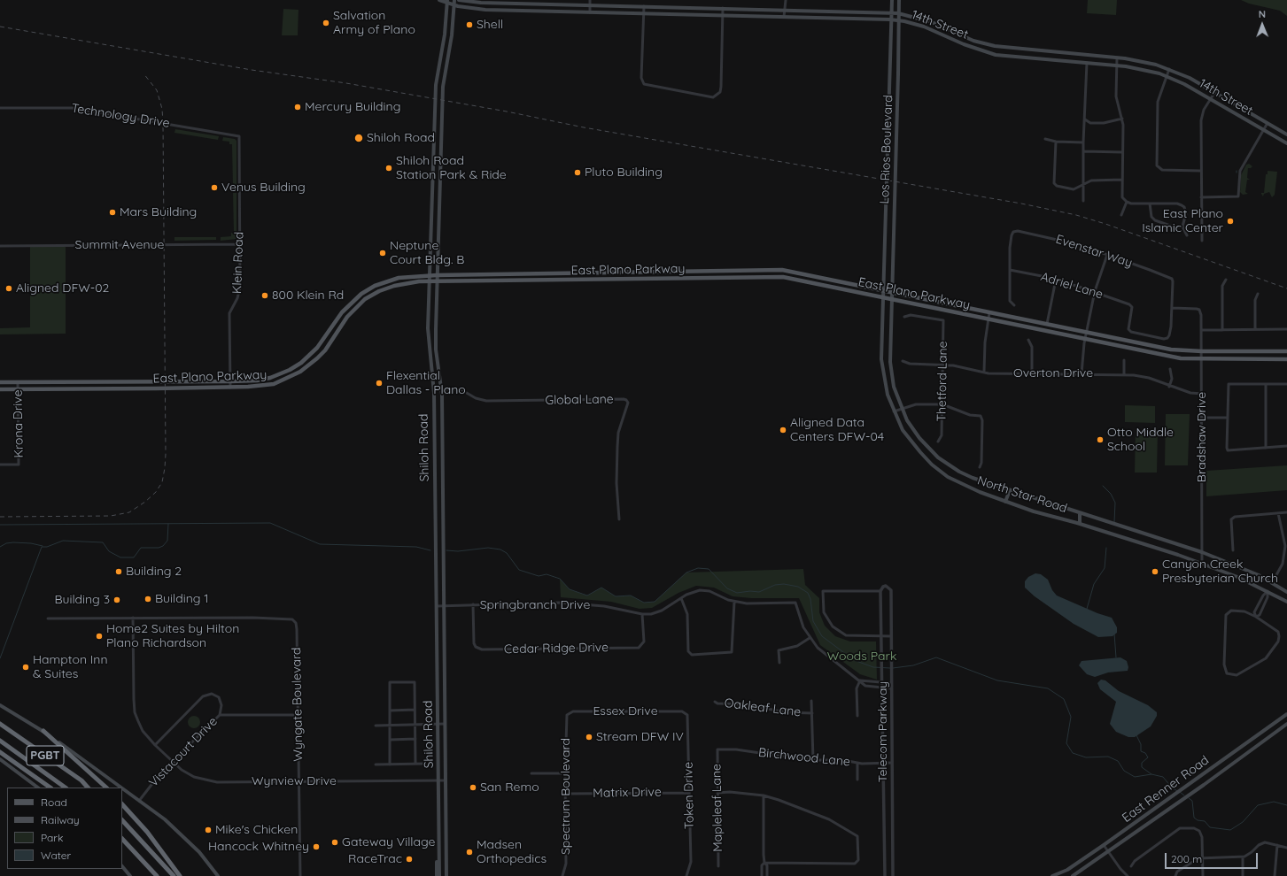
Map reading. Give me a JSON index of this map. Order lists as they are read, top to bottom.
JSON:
{
  "streets": {
    "highway": ["PGBT"],
    "main road": [
      "14th Street",
      "Los Rios Boulevard",
      "East Plano Parkway",
      "Shiloh Road",
      "North Star Road",
      "East Renner Road"
    ],
    "street": [
      "Technology Drive",
      "Summit Avenue",
      "Evenstar Way",
      "Klein Road",
      "Adriel Lane",
      "Overton Drive",
      "Thetford Lane",
      "Global Lane",
      "Krona Drive",
      "Bradshaw Drive",
      "Springbranch Drive",
      "Cedar Ridge Drive",
      "Wyngate Boulevard",
      "Oakleaf Lane",
      "Essex Drive",
      "Telecom Parkway",
      "Vistacourt Drive",
      "Birchwood Lane",
      "Wynview Drive",
      "Matrix Drive",
      "Token Drive",
      "Spectrum Boulevard",
      "Mapleleaf Lane"
    ]
  },
  "crossings": [
    ["14th Street", "Los Rios Boulevard"],
    ["14th Street", "Shiloh Road"],
    ["Technology Drive", "Klein Road"],
    ["Los Rios Boulevard", "East Plano Parkway"],
    ["Los Rios Boulevard", "North Star Road"],
    ["Summit Avenue", "Klein Road"],
    ["Evenstar Way", "Adriel Lane"],
    ["Evenstar Way", "Bradshaw Drive"],
    ["Klein Road", "East Plano Parkway"],
    ["East Plano Parkway", "Krona Drive"],
    ["East Plano Parkway", "Bradshaw Drive"],
    ["East Plano Parkway", "Shiloh Road"],
    ["East Plano Parkway", "North Star Road"],
    ["Adriel Lane", "Bradshaw Drive"],
    ["Overton Drive", "Thetford Lane"],
    ["Overton Drive", "Bradshaw Drive"],
    ["Global Lane", "Shiloh Road"],
    ["Bradshaw Drive", "North Star Road"],
    ["Shiloh Road", "Springbranch Drive"],
    ["Shiloh Road", "Wynview Drive"],
    ["Springbranch Drive", "Cedar Ridge Drive"],
    ["Wyngate Boulevard", "Vistacourt Drive"],
    ["Wyngate Boulevard", "Wynview Drive"],
    ["Essex Drive", "Token Drive"],
    ["Essex Drive", "Spectrum Boulevard"],
    ["Telecom Parkway", "Birchwood Lane"],
    ["Vistacourt Drive", "Wynview Drive"],
    ["Birchwood Lane", "Mapleleaf Lane"],
    ["Matrix Drive", "Token Drive"],
    ["Matrix Drive", "Spectrum Boulevard"]
  ],
  "parks": ["Woods Park"],
  "places": [
    "Salvation Army of Plano",
    "Shell",
    "Mercury Building",
    "Shiloh Road",
    "Shiloh Road Station Park & Ride",
    "Pluto Building",
    "Venus Building",
    "Mars Building",
    "East Plano Islamic Center",
    "Neptune Court Bldg. B",
    "Aligned DFW-02",
    "800 Klein Rd",
    "Flexential Dallas - Plano",
    "Aligned Data Centers DFW-04",
    "Otto Middle School",
    "Building 2",
    "Canyon Creek Presbyterian Church",
    "Building 1",
    "Building 3",
    "Home2 Suites by Hilton Plano Richardson",
    "Hampton Inn & Suites",
    "Stream DFW IV",
    "San Remo",
    "Mike's Chicken",
    "Gateway Village",
    "Hancock Whitney",
    "Madsen Orthopedics",
    "RaceTrac"
  ],
  "legend": [
    "Road",
    "Railway",
    "Park",
    "Water"
  ],
  "scale_bar": "200 m",
  "north": "top"
}
